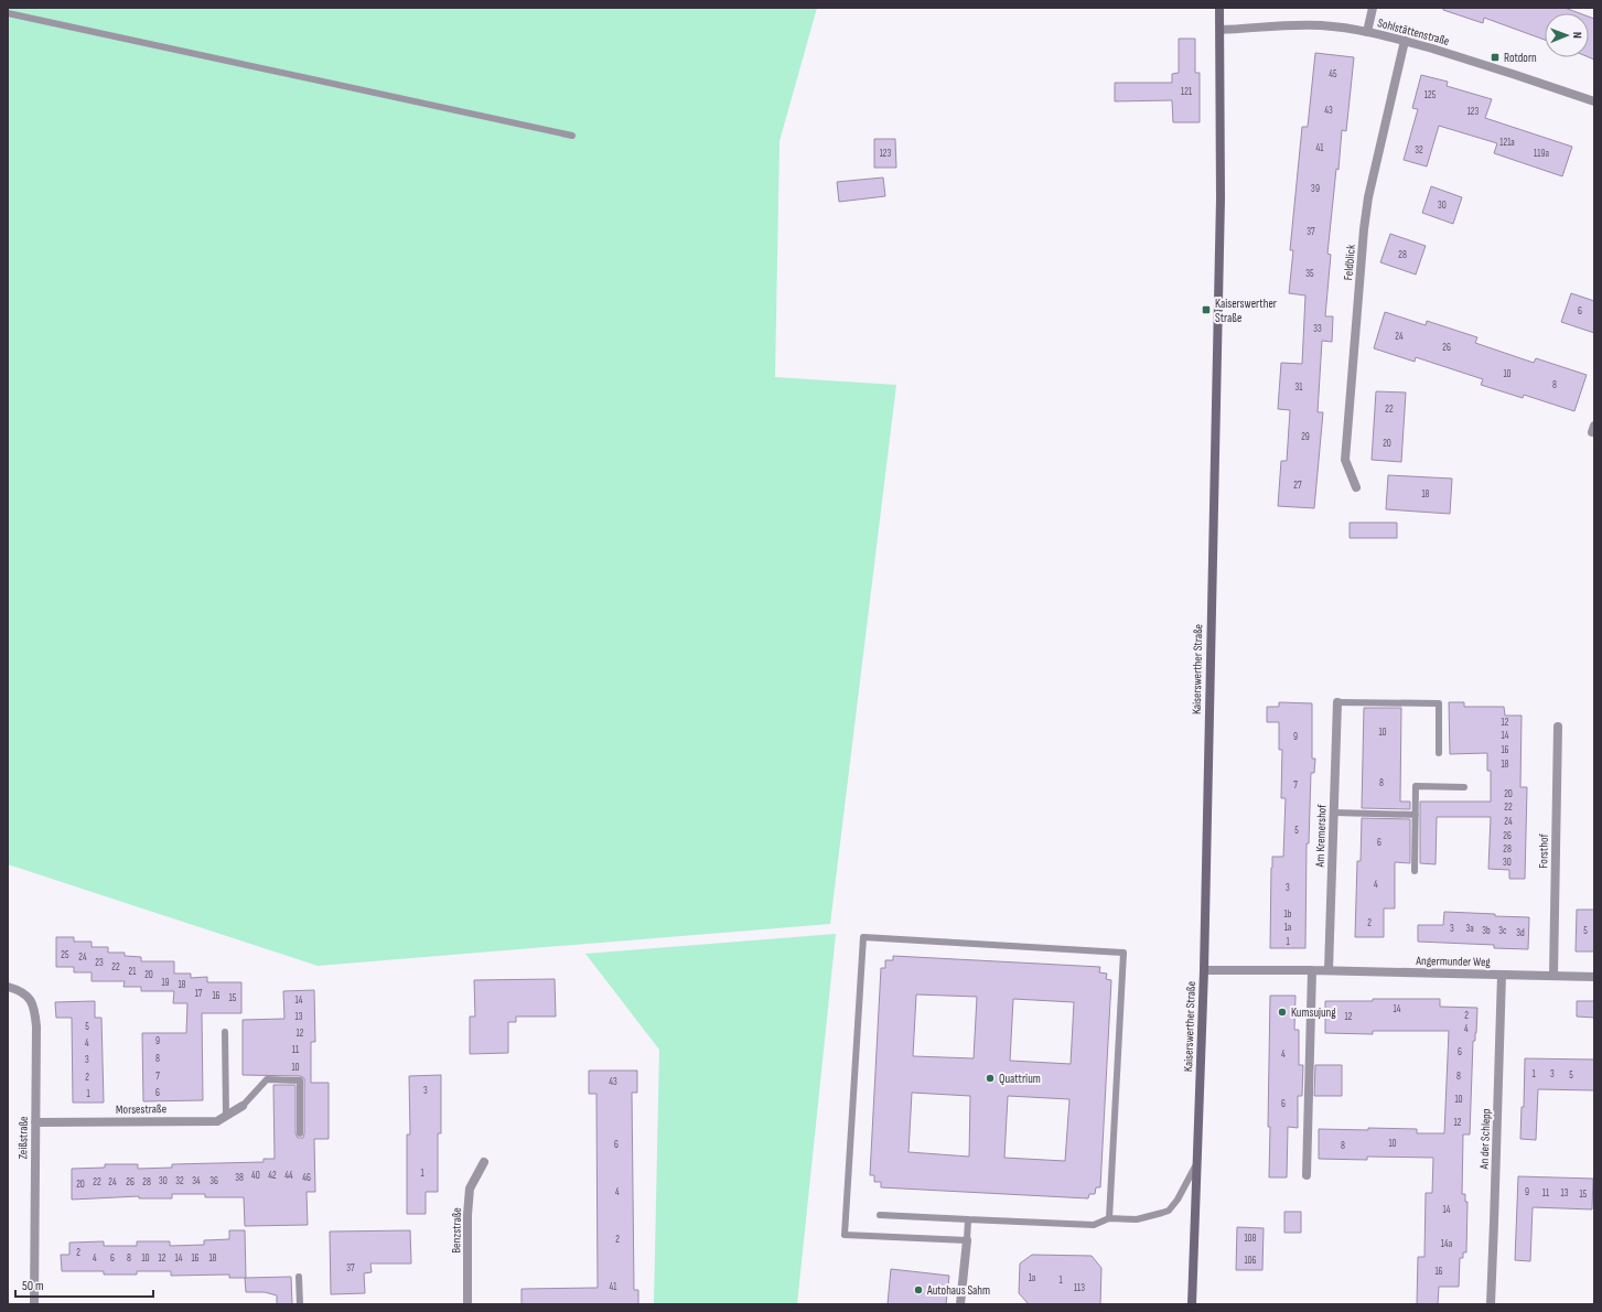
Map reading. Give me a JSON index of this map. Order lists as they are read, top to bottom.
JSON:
{
  "streets": {
    "main road": ["Kaiserswerther Straße"],
    "street": [
      "Sohlstättenstraße",
      "Feldblick",
      "Am Kremershof",
      "Forsthof",
      "Angermunder Weg",
      "Morsestraße",
      "Zeißstraße",
      "An der Schlepp",
      "Benzstraße"
    ]
  },
  "crossings": [
    ["Sohlstättenstraße", "Feldblick"],
    ["Sohlstättenstraße", "Kaiserswerther Straße"],
    ["Kaiserswerther Straße", "Angermunder Weg"],
    ["Am Kremershof", "Angermunder Weg"],
    ["Forsthof", "Angermunder Weg"],
    ["Angermunder Weg", "An der Schlepp"],
    ["Morsestraße", "Zeißstraße"]
  ],
  "places": {
    "transit": ["Rotdorn", "Kaiserswerther Straße"],
    "other": ["Kumsujung", "Quattrium", "Autohaus Sahm"]
  },
  "house_numbers": [
    "45",
    "121",
    "125",
    "43",
    "123",
    "121a",
    "41",
    "32",
    "123",
    "119a",
    "39",
    "30",
    "37",
    "28",
    "35",
    "6",
    "33",
    "24",
    "26",
    "10",
    "8",
    "31",
    "22",
    "29",
    "20",
    "27",
    "18",
    "12",
    "10",
    "14",
    "9",
    "16",
    "18",
    "8",
    "7",
    "20",
    "22",
    "24",
    "5",
    "26",
    "6",
    "28",
    "30",
    "4",
    "3",
    "1b",
    "2",
    "1a",
    "3",
    "3a",
    "3b",
    "3c",
    "5",
    "3d",
    "1",
    "25",
    "24",
    "23",
    "22",
    "21",
    "20",
    "19",
    "18",
    "17",
    "16",
    "15",
    "14",
    "14",
    "2",
    "13",
    "12",
    "5",
    "4",
    "12",
    "9",
    "4",
    "11",
    "6",
    "4",
    "8",
    "3",
    "10",
    "1",
    "3",
    "5",
    "7",
    "8",
    "2",
    "43",
    "3",
    "6",
    "1",
    "10",
    "6",
    "12",
    "10",
    "6",
    "8",
    "1",
    "40",
    "42",
    "44",
    "38",
    "46",
    "30",
    "32",
    "34",
    "36",
    "22",
    "24",
    "26",
    "28",
    "20",
    "4",
    "9",
    "11",
    "13",
    "15",
    "14",
    "108",
    "2",
    "14a",
    "2",
    "4",
    "6",
    "8",
    "10",
    "12",
    "14",
    "16",
    "18",
    "106",
    "37",
    "16",
    "1a",
    "1",
    "41",
    "113"
  ],
  "scale_bar": "50 m",
  "north": "right"
}
